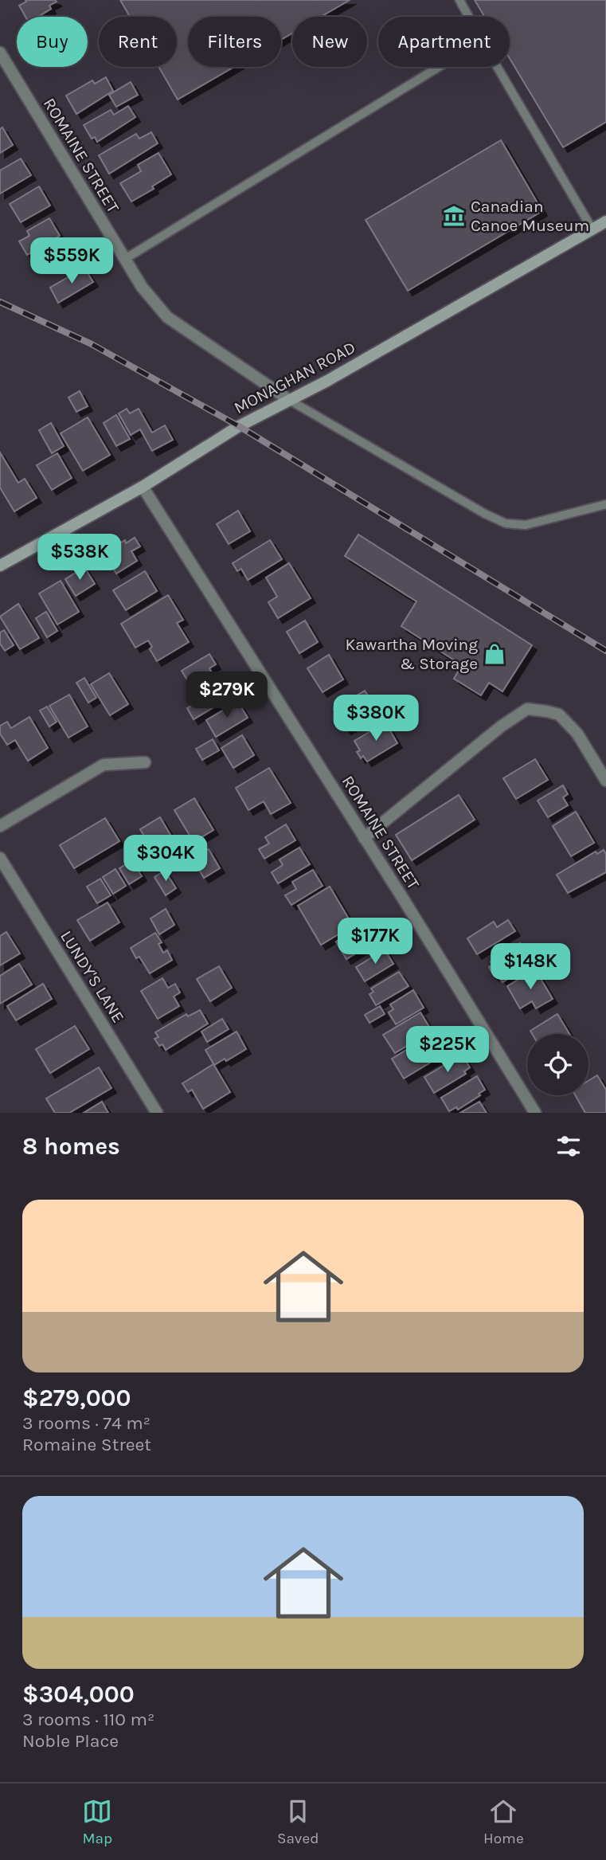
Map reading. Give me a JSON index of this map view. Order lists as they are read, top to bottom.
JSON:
{
  "streets": {
    "main road": ["MONAGHAN ROAD"],
    "street": ["ROMAINE STREET", "LUNDY'S LANE"]
  },
  "crossings": [
    ["ROMAINE STREET", "MONAGHAN ROAD"]
  ],
  "places": {
    "museum": ["Canadian Canoe Museum"],
    "shop": ["Kawartha Moving & Storage"]
  },
  "page": {
    "chip": [
      "Buy",
      "Rent",
      "Filters",
      "New",
      "Apartment"
    ],
    "price": [
      "$559K",
      "$538K",
      "$279K",
      "$380K",
      "$304K",
      "$177K",
      "$148K",
      "$225K"
    ],
    "heading": "8 homes",
    "list": [
      {
        "name": "$279,000",
        "note": "3 rooms · 74 m² · Romaine Street"
      },
      {
        "name": "$304,000",
        "note": "3 rooms · 110 m² · Noble Place"
      }
    ],
    "tabs": ["Map", "Saved", "Home"]
  }
}
